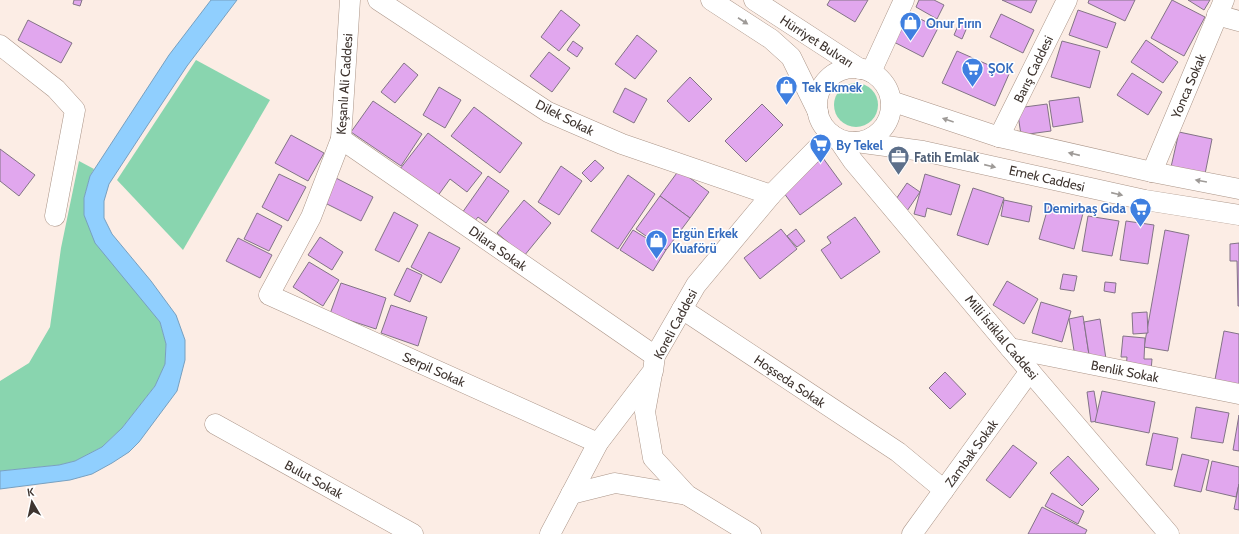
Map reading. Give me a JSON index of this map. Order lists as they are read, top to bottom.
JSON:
{
  "streets": {
    "street": [
      "Hürriyet Bulvarı",
      "Barış Caddesi",
      "Keşanlı Ali Caddesi",
      "Yonca Sokak",
      "Dilek Sokak",
      "Emek Caddesi",
      "Dilara Sokak",
      "Koreli Caddesi",
      "Milli İstiklal Caddesi",
      "Serpil Sokak",
      "Benlik Sokak",
      "Hoşseda Sokak",
      "Zambak Sokak",
      "Bulut Sokak"
    ]
  },
  "crossings": [
    ["Hürriyet Bulvarı", "Emek Caddesi"],
    ["Hürriyet Bulvarı", "Koreli Caddesi"],
    ["Hürriyet Bulvarı", "Milli İstiklal Caddesi"],
    ["Keşanlı Ali Caddesi", "Dilara Sokak"],
    ["Keşanlı Ali Caddesi", "Serpil Sokak"],
    ["Dilek Sokak", "Koreli Caddesi"],
    ["Emek Caddesi", "Koreli Caddesi"],
    ["Emek Caddesi", "Milli İstiklal Caddesi"],
    ["Dilara Sokak", "Koreli Caddesi"],
    ["Koreli Caddesi", "Milli İstiklal Caddesi"],
    ["Koreli Caddesi", "Serpil Sokak"],
    ["Koreli Caddesi", "Hoşseda Sokak"],
    ["Milli İstiklal Caddesi", "Benlik Sokak"],
    ["Milli İstiklal Caddesi", "Zambak Sokak"],
    ["Hoşseda Sokak", "Zambak Sokak"]
  ],
  "places": {
    "shop": ["Onur Fırın", "Tek Ekmek", "Ergün Erkek Kuaförü"],
    "supermarket": ["ŞOK", "By Tekel", "Demirbaş Gıda"],
    "office": ["Fatih Emlak"]
  },
  "north": "top"
}
